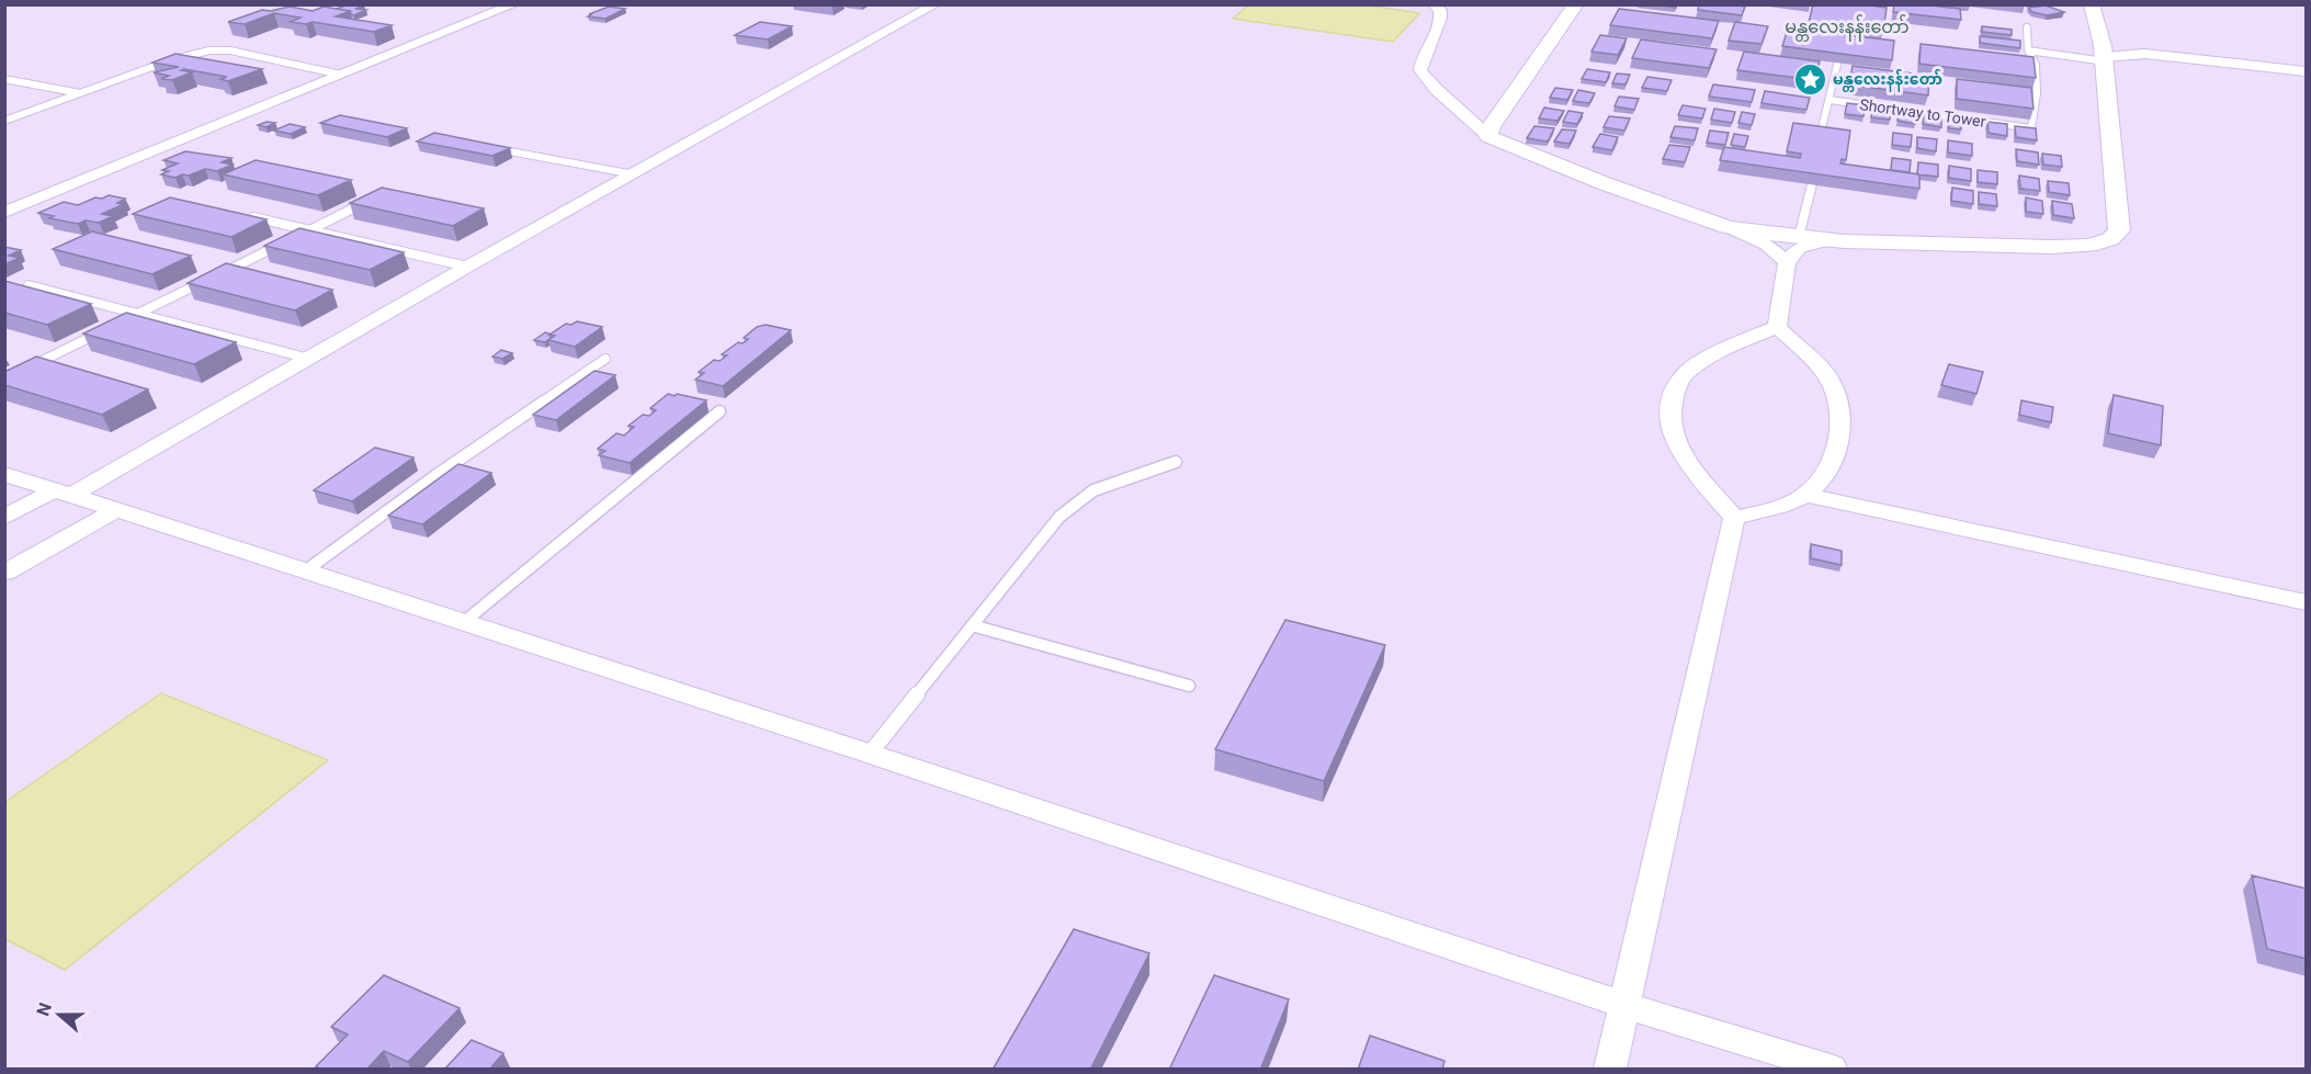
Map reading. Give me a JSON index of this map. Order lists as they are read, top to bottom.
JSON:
{
  "streets": {
    "lane": ["Shortway to Tower"]
  },
  "districts": ["မန္တလေးနန်းတော်"],
  "places": {
    "place": ["မန္တလေးနန်းတော်"]
  },
  "north": "left"
}
